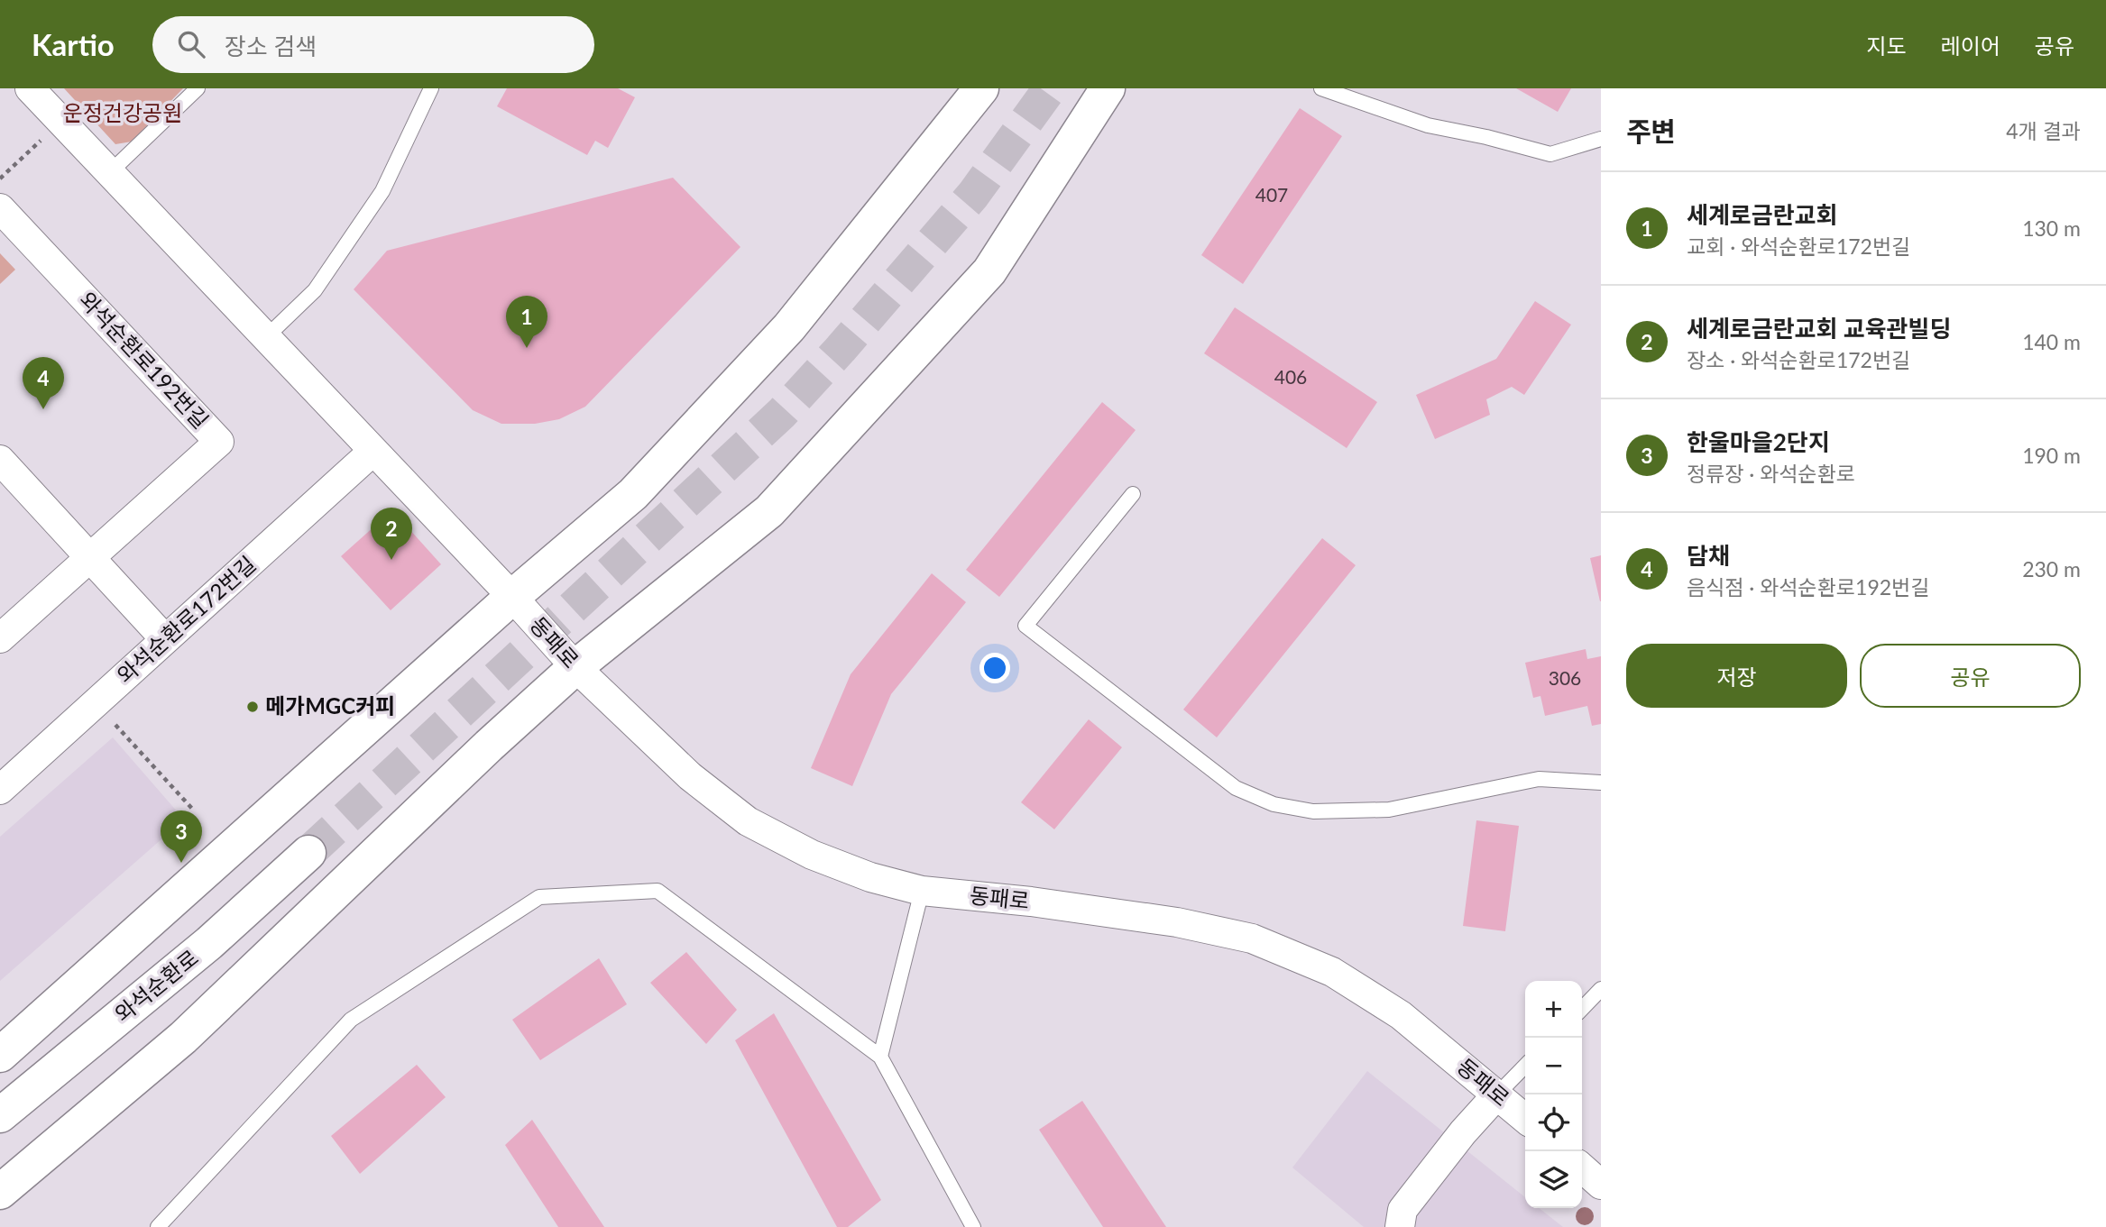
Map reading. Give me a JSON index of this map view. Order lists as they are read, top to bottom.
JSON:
{
  "streets": {
    "street": [
      "와석순환로192번길",
      "와석순환로172번길",
      "동패로",
      "와석순환로"
    ]
  },
  "parks": ["운정건강공원"],
  "places": ["메가MGC커피"],
  "house_numbers": ["407", "406", "306"],
  "page": {
    "header": "Kartio",
    "search": "장소 검색",
    "nav": ["지도", "레이어", "공유"],
    "heading": ["주변", "4개 결과"],
    "list": [
      {
        "mark": "1",
        "name": "세계로금란교회",
        "note": "교회 · 와석순환로172번길",
        "value": "130 m"
      },
      {
        "mark": "2",
        "name": "세계로금란교회 교육관빌딩",
        "note": "장소 · 와석순환로172번길",
        "value": "140 m"
      },
      {
        "mark": "3",
        "name": "한울마을2단지",
        "note": "정류장 · 와석순환로",
        "value": "190 m"
      },
      {
        "mark": "4",
        "name": "담채",
        "note": "음식점 · 와석순환로192번길",
        "value": "230 m"
      }
    ],
    "pins": [
      "1",
      "4",
      "2",
      "3"
    ],
    "buttons": ["저장", "공유"],
    "map_buttons": ["+", "−"]
  }
}
